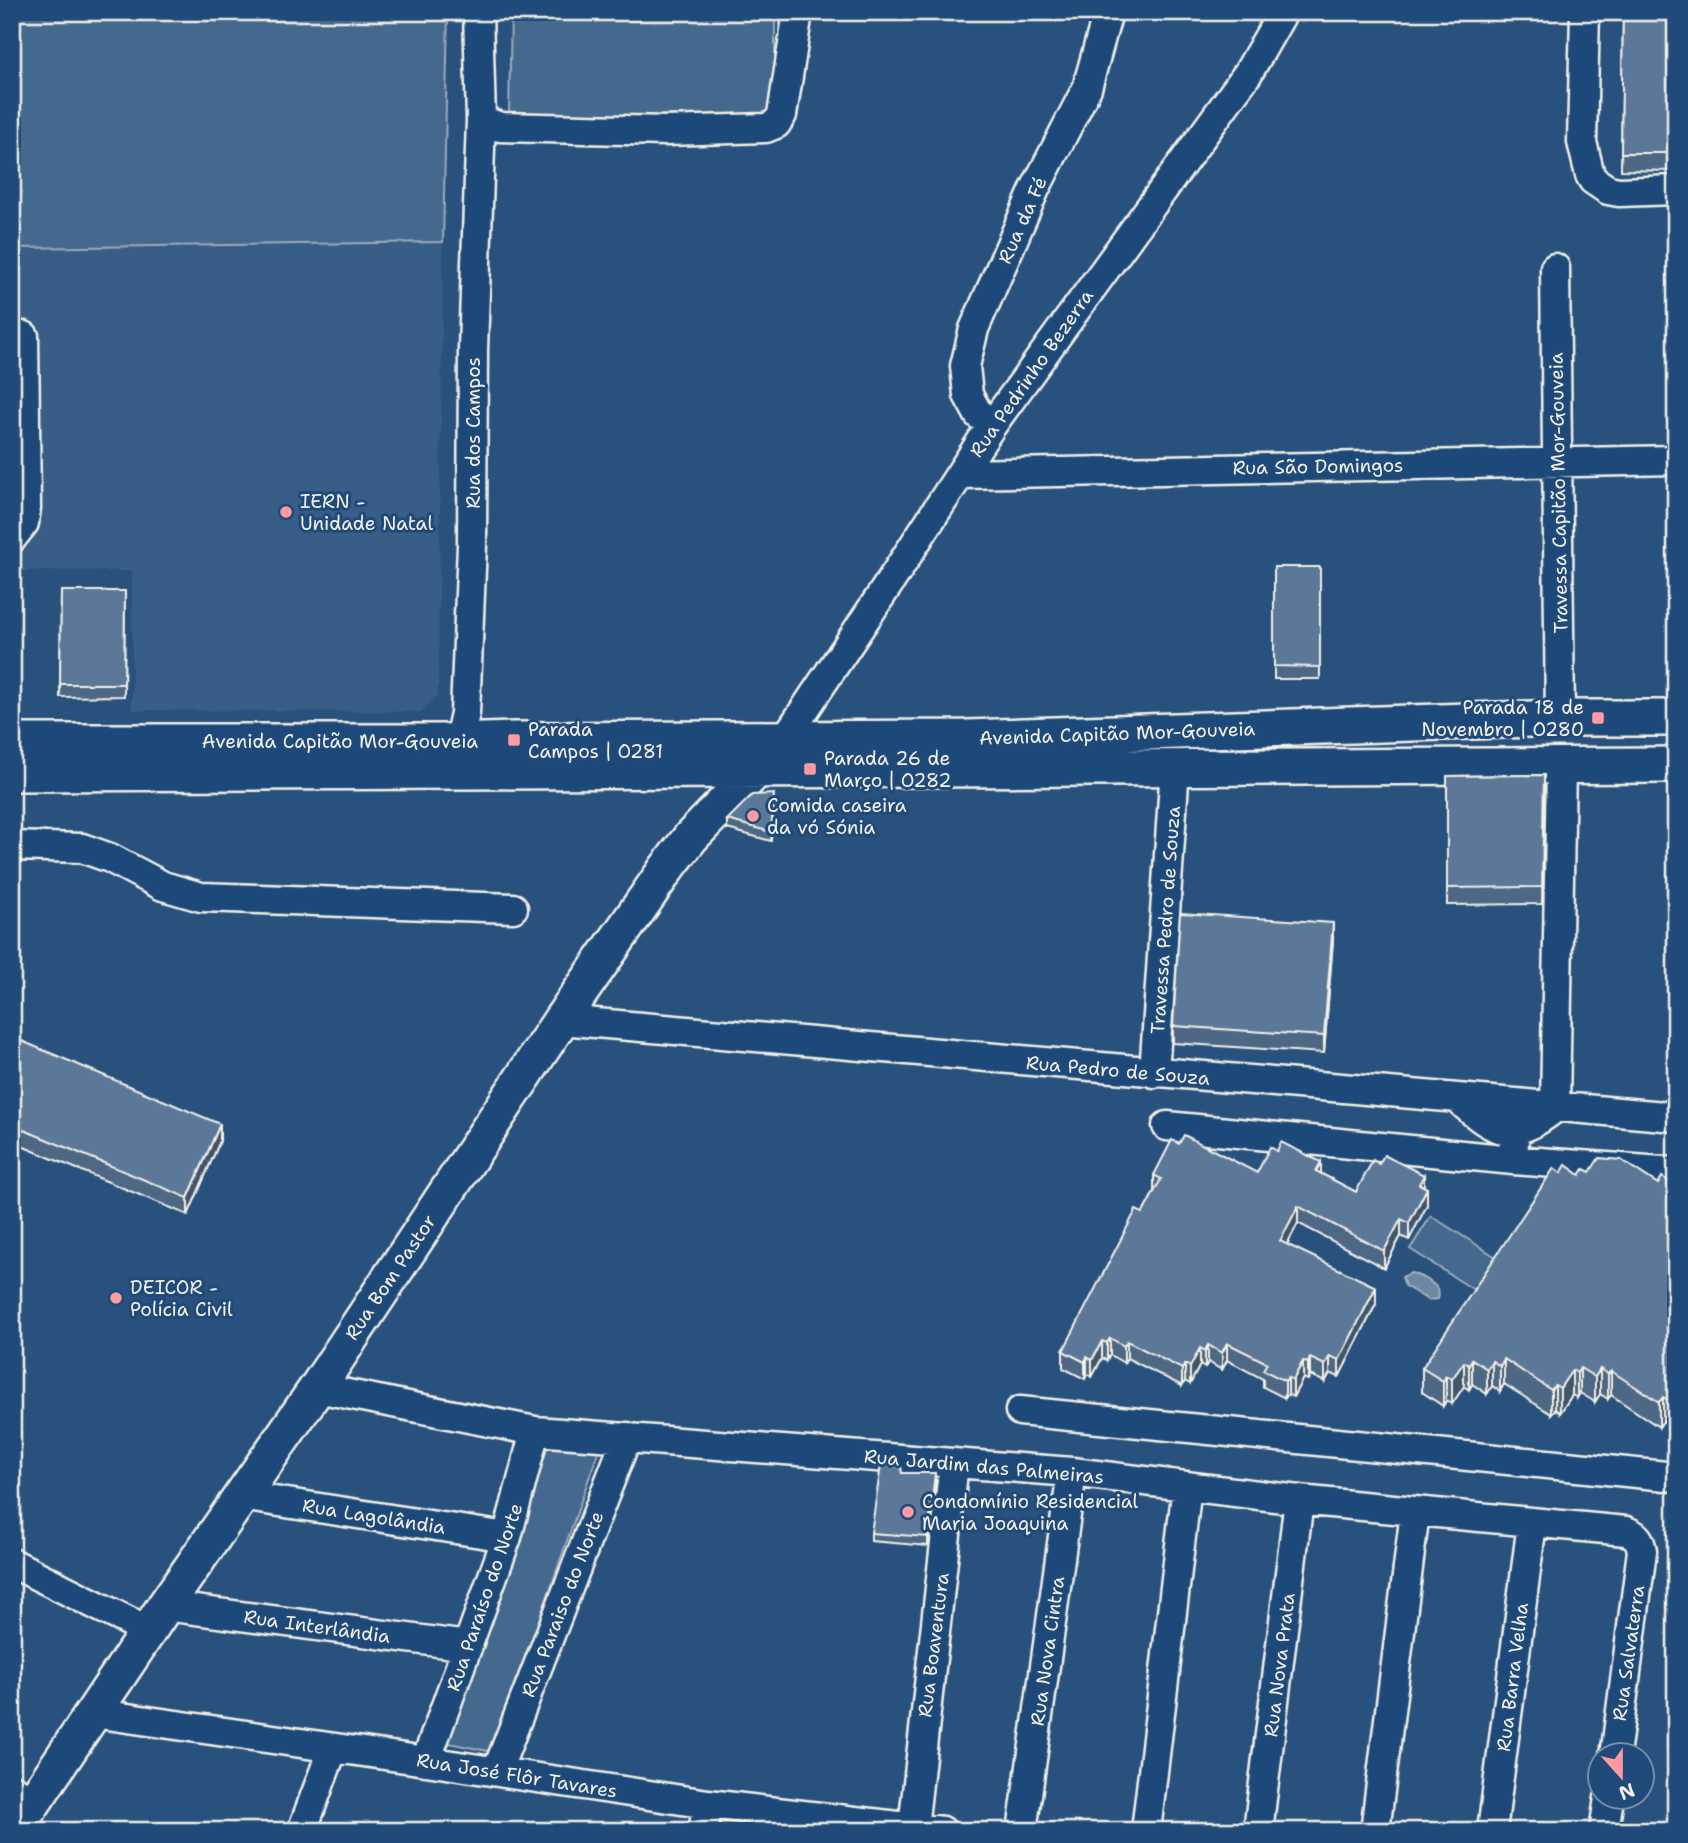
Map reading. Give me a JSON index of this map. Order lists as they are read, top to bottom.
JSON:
{
  "streets": {
    "main road": ["Avenida Capitão Mor-Gouveia", "Rua Bom Pastor"],
    "street": [
      "Rua da Fé",
      "Rua Pedrinho Bezerra",
      "Rua dos Campos",
      "Rua São Domingos",
      "Travessa Capitão Mor-Gouveia",
      "Travessa Pedro de Souza",
      "Rua Pedro de Souza",
      "Rua Jardim das Palmeiras",
      "Rua Lagolândia",
      "Rua Paraíso do Norte",
      "Rua Paraiso do Norte",
      "Rua Interlândia",
      "Rua Boaventura",
      "Rua Nova Cintra",
      "Rua Salvaterra",
      "Rua Nova Prata",
      "Rua Barra Velha",
      "Rua José Flôr Tavares"
    ]
  },
  "crossings": [
    ["Rua da Fé", "Rua Pedrinho Bezerra"],
    ["Rua Pedrinho Bezerra", "Rua São Domingos"],
    ["Rua Pedrinho Bezerra", "Avenida Capitão Mor-Gouveia"],
    ["Rua Pedrinho Bezerra", "Rua Bom Pastor"],
    ["Rua dos Campos", "Avenida Capitão Mor-Gouveia"],
    ["Rua São Domingos", "Travessa Capitão Mor-Gouveia"],
    ["Travessa Capitão Mor-Gouveia", "Avenida Capitão Mor-Gouveia"],
    ["Avenida Capitão Mor-Gouveia", "Travessa Pedro de Souza"],
    ["Avenida Capitão Mor-Gouveia", "Rua Bom Pastor"],
    ["Travessa Pedro de Souza", "Rua Pedro de Souza"],
    ["Rua Pedro de Souza", "Rua Bom Pastor"],
    ["Rua Bom Pastor", "Rua Jardim das Palmeiras"],
    ["Rua Bom Pastor", "Rua Lagolândia"],
    ["Rua Bom Pastor", "Rua Interlândia"],
    ["Rua Bom Pastor", "Rua José Flôr Tavares"],
    ["Rua Jardim das Palmeiras", "Rua Paraíso do Norte"],
    ["Rua Jardim das Palmeiras", "Rua Paraiso do Norte"],
    ["Rua Jardim das Palmeiras", "Rua Boaventura"],
    ["Rua Jardim das Palmeiras", "Rua Nova Cintra"],
    ["Rua Jardim das Palmeiras", "Rua Salvaterra"],
    ["Rua Jardim das Palmeiras", "Rua Nova Prata"],
    ["Rua Jardim das Palmeiras", "Rua Barra Velha"],
    ["Rua Lagolândia", "Rua Paraíso do Norte"],
    ["Rua Paraíso do Norte", "Rua Interlândia"],
    ["Rua Paraíso do Norte", "Rua José Flôr Tavares"],
    ["Rua Paraiso do Norte", "Rua José Flôr Tavares"],
    ["Rua Boaventura", "Rua José Flôr Tavares"]
  ],
  "places": {
    "other": [
      "IERN - Unidade Natal",
      "Comida caseira da vó Sónia",
      "DEICOR - Polícia Civil",
      "Condomínio Residencial Maria Joaquina"
    ],
    "transit": ["Parada 18 de Novembro | O280", "Parada Campos | O281", "Parada 26 de Março | O282"]
  },
  "north": "bottom"
}
